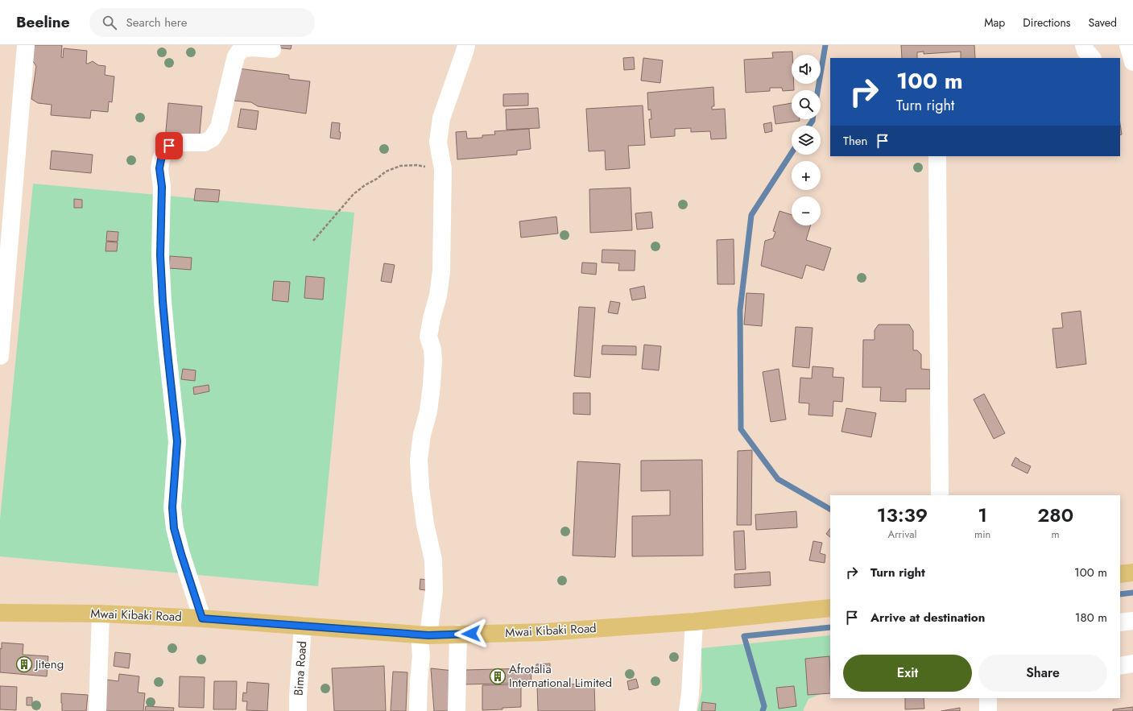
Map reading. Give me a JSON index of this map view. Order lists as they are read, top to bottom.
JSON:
{
  "streets": {
    "main road": ["Mwai Kibaki Road"],
    "street": ["Bima Road"]
  },
  "crossings": [
    ["Mwai Kibaki Road", "Bima Road"]
  ],
  "places": {
    "building": ["Jiteng", "Afrotalia International Limited"]
  },
  "page": {
    "header": "Beeline",
    "search": "Search here",
    "nav": ["Map", "Directions", "Saved"],
    "map_buttons": ["+", "−"],
    "turn": ["100 m", "Turn right"],
    "then": "Then",
    "eta": [
      "13:39",
      "Arrival",
      "1",
      "min",
      "280",
      "m"
    ],
    "list": [
      {
        "name": "Turn right",
        "value": "100 m"
      },
      {
        "name": "Arrive at destination",
        "value": "180 m"
      }
    ],
    "buttons": ["Exit", "Share"]
  }
}
